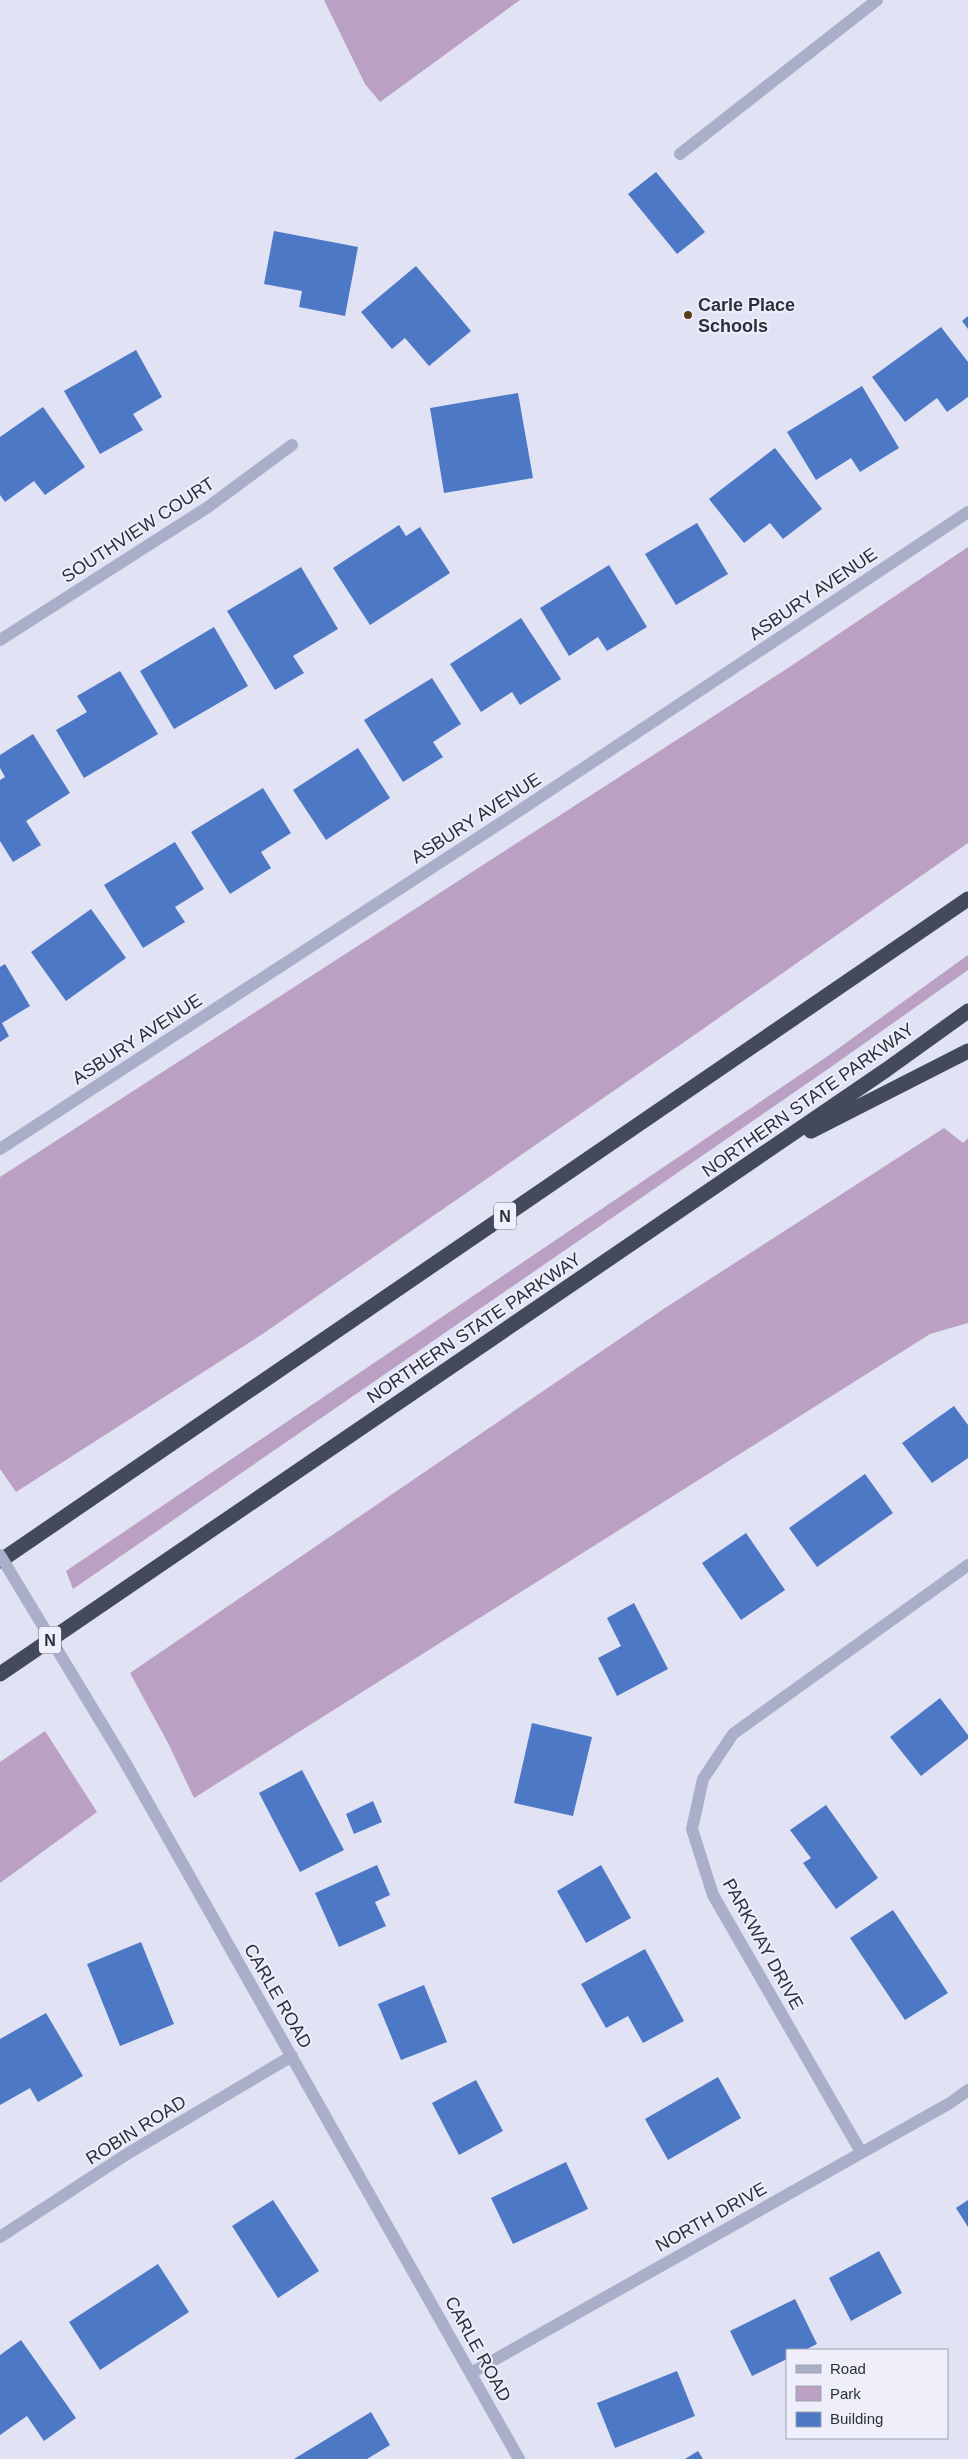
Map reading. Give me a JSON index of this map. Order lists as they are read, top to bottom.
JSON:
{
  "streets": {
    "highway": ["NORTHERN STATE PARKWAY", "N"],
    "street": [
      "SOUTHVIEW COURT",
      "ASBURY AVENUE",
      "PARKWAY DRIVE",
      "CARLE ROAD",
      "ROBIN ROAD",
      "NORTH DRIVE"
    ]
  },
  "crossings": [
    ["PARKWAY DRIVE", "NORTH DRIVE"],
    ["CARLE ROAD", "ROBIN ROAD"],
    ["CARLE ROAD", "NORTH DRIVE"]
  ],
  "places": ["Carle Place Schools"],
  "legend": ["Road", "Park", "Building"]
}
